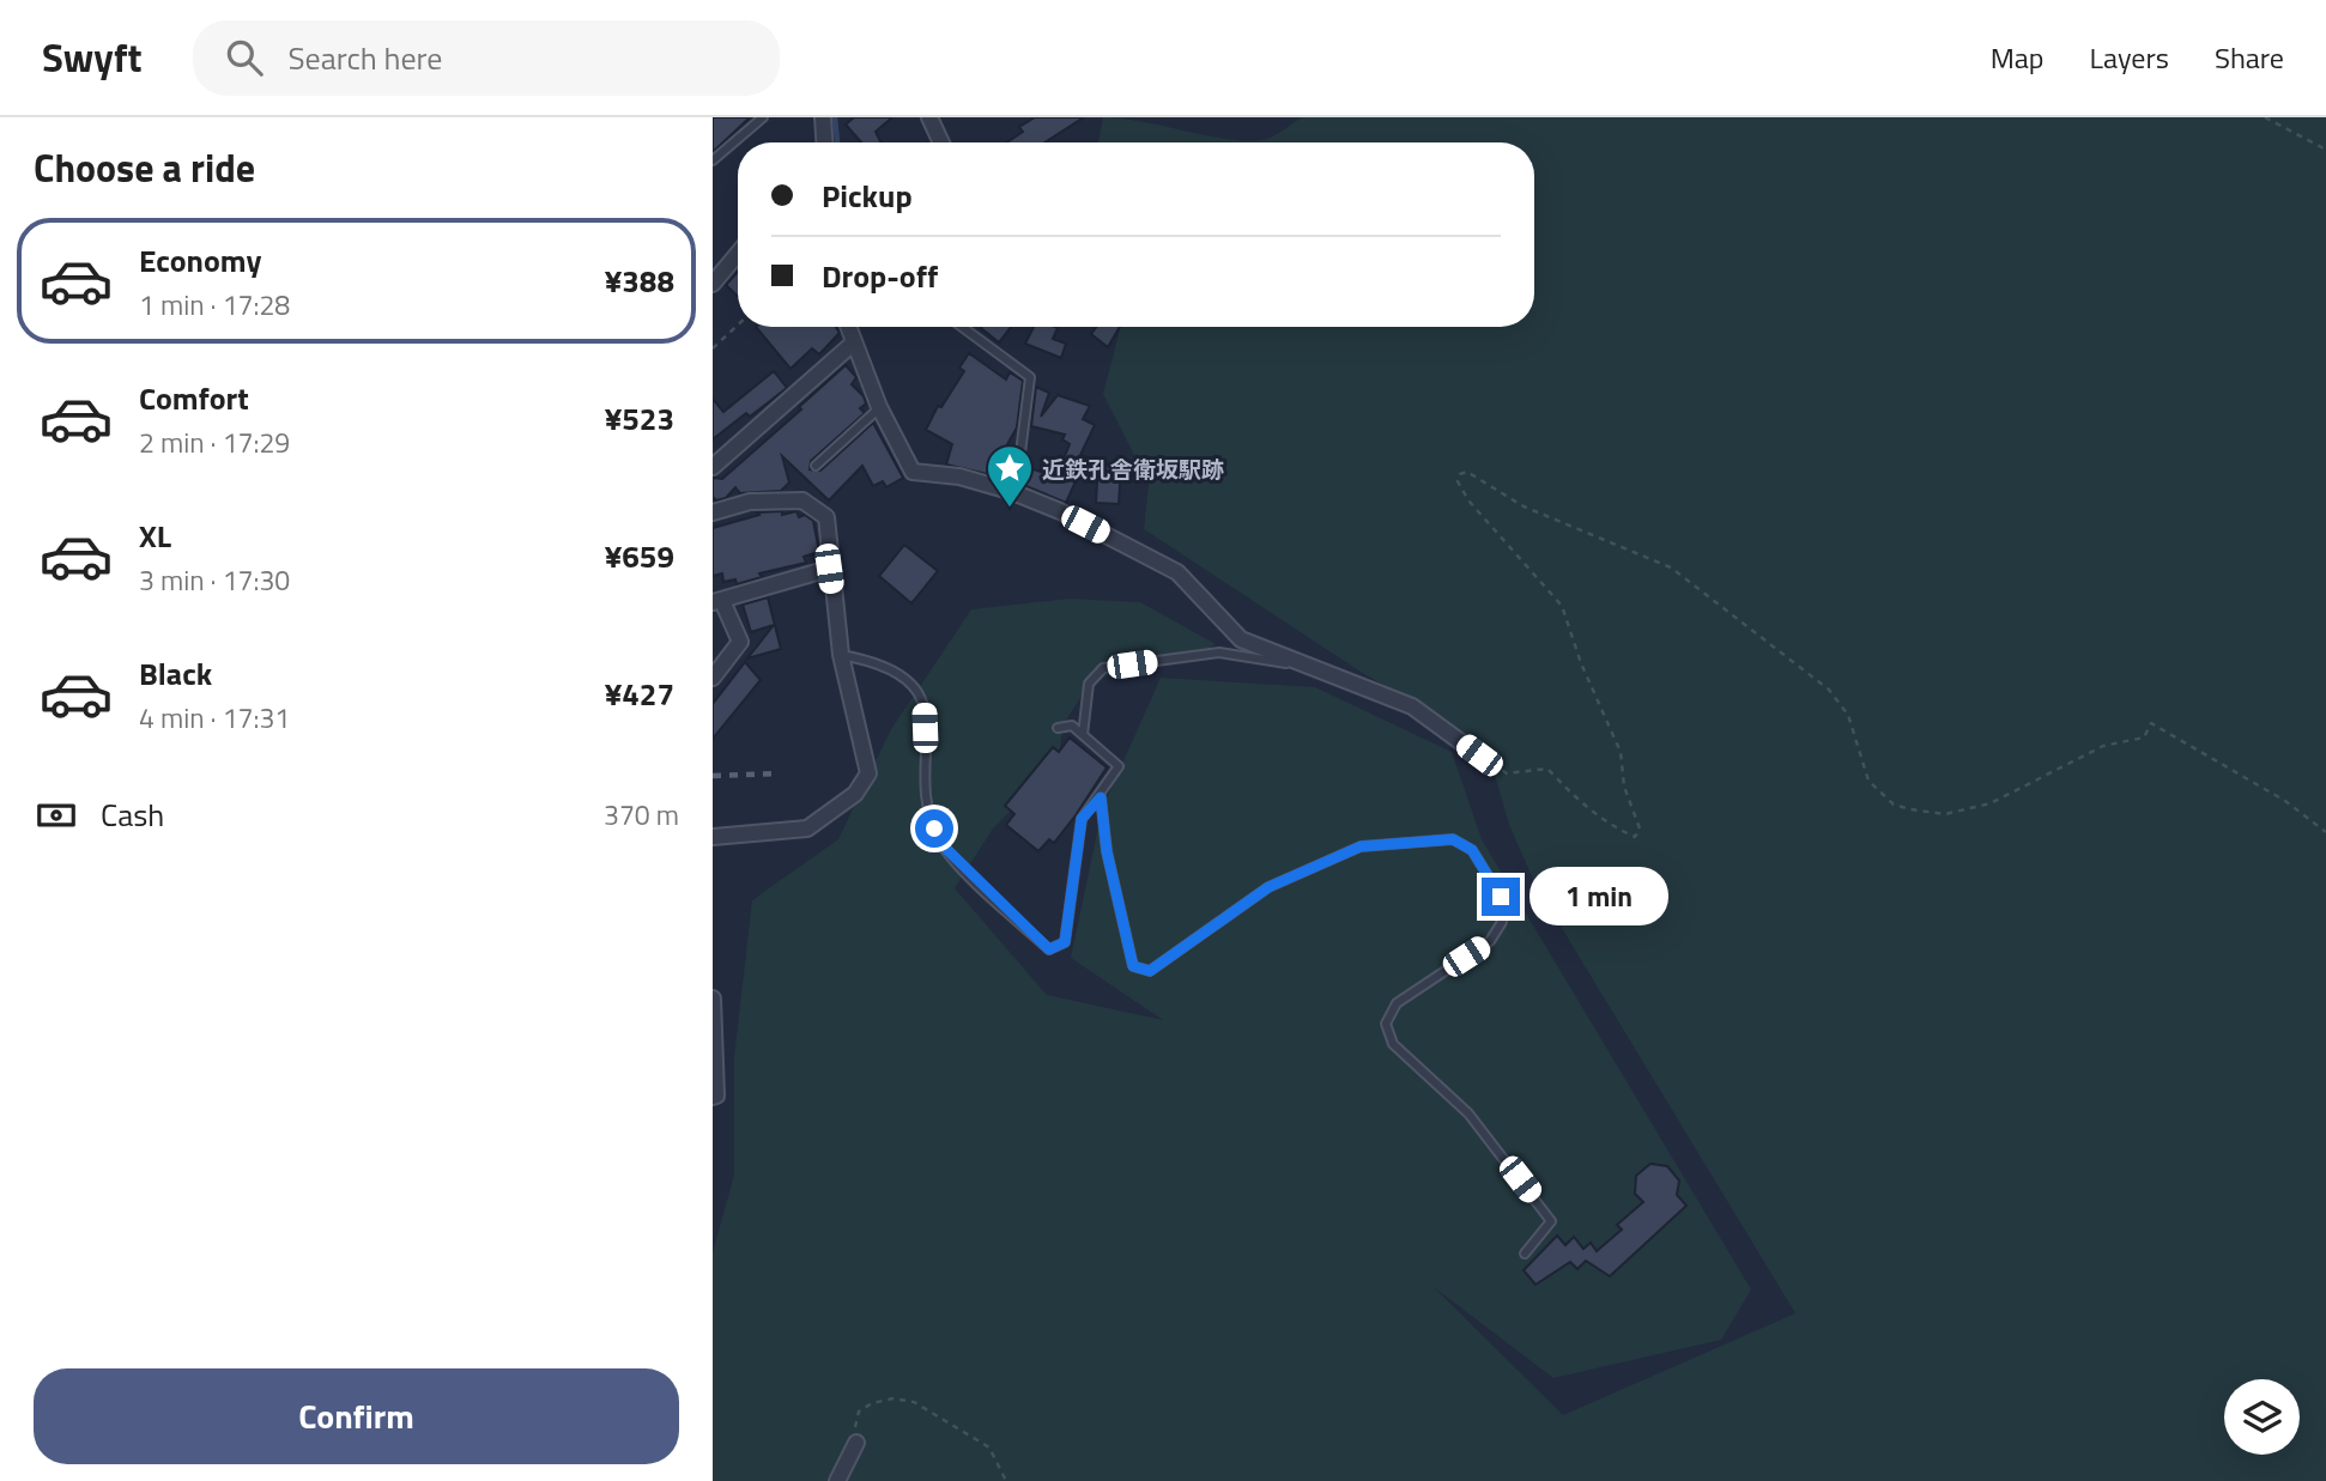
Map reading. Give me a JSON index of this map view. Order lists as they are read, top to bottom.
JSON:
{
  "places": {
    "place": ["近鉄孔舎衛坂駅跡"]
  },
  "page": {
    "header": "Swyft",
    "search": "Search here",
    "nav": ["Map", "Layers", "Share"],
    "heading": "Choose a ride",
    "banner": ["Pickup", "Drop-off"],
    "list": [
      {
        "name": "Economy",
        "note": "1 min · 17:28",
        "value": "¥388"
      },
      {
        "name": "Comfort",
        "note": "2 min · 17:29",
        "value": "¥523"
      },
      {
        "name": "XL",
        "note": "3 min · 17:30",
        "value": "¥659"
      },
      {
        "name": "Black",
        "note": "4 min · 17:31",
        "value": "¥427"
      }
    ],
    "pay": ["Cash", "370 m"],
    "bubble": "1 min",
    "buttons": "Confirm"
  }
}
